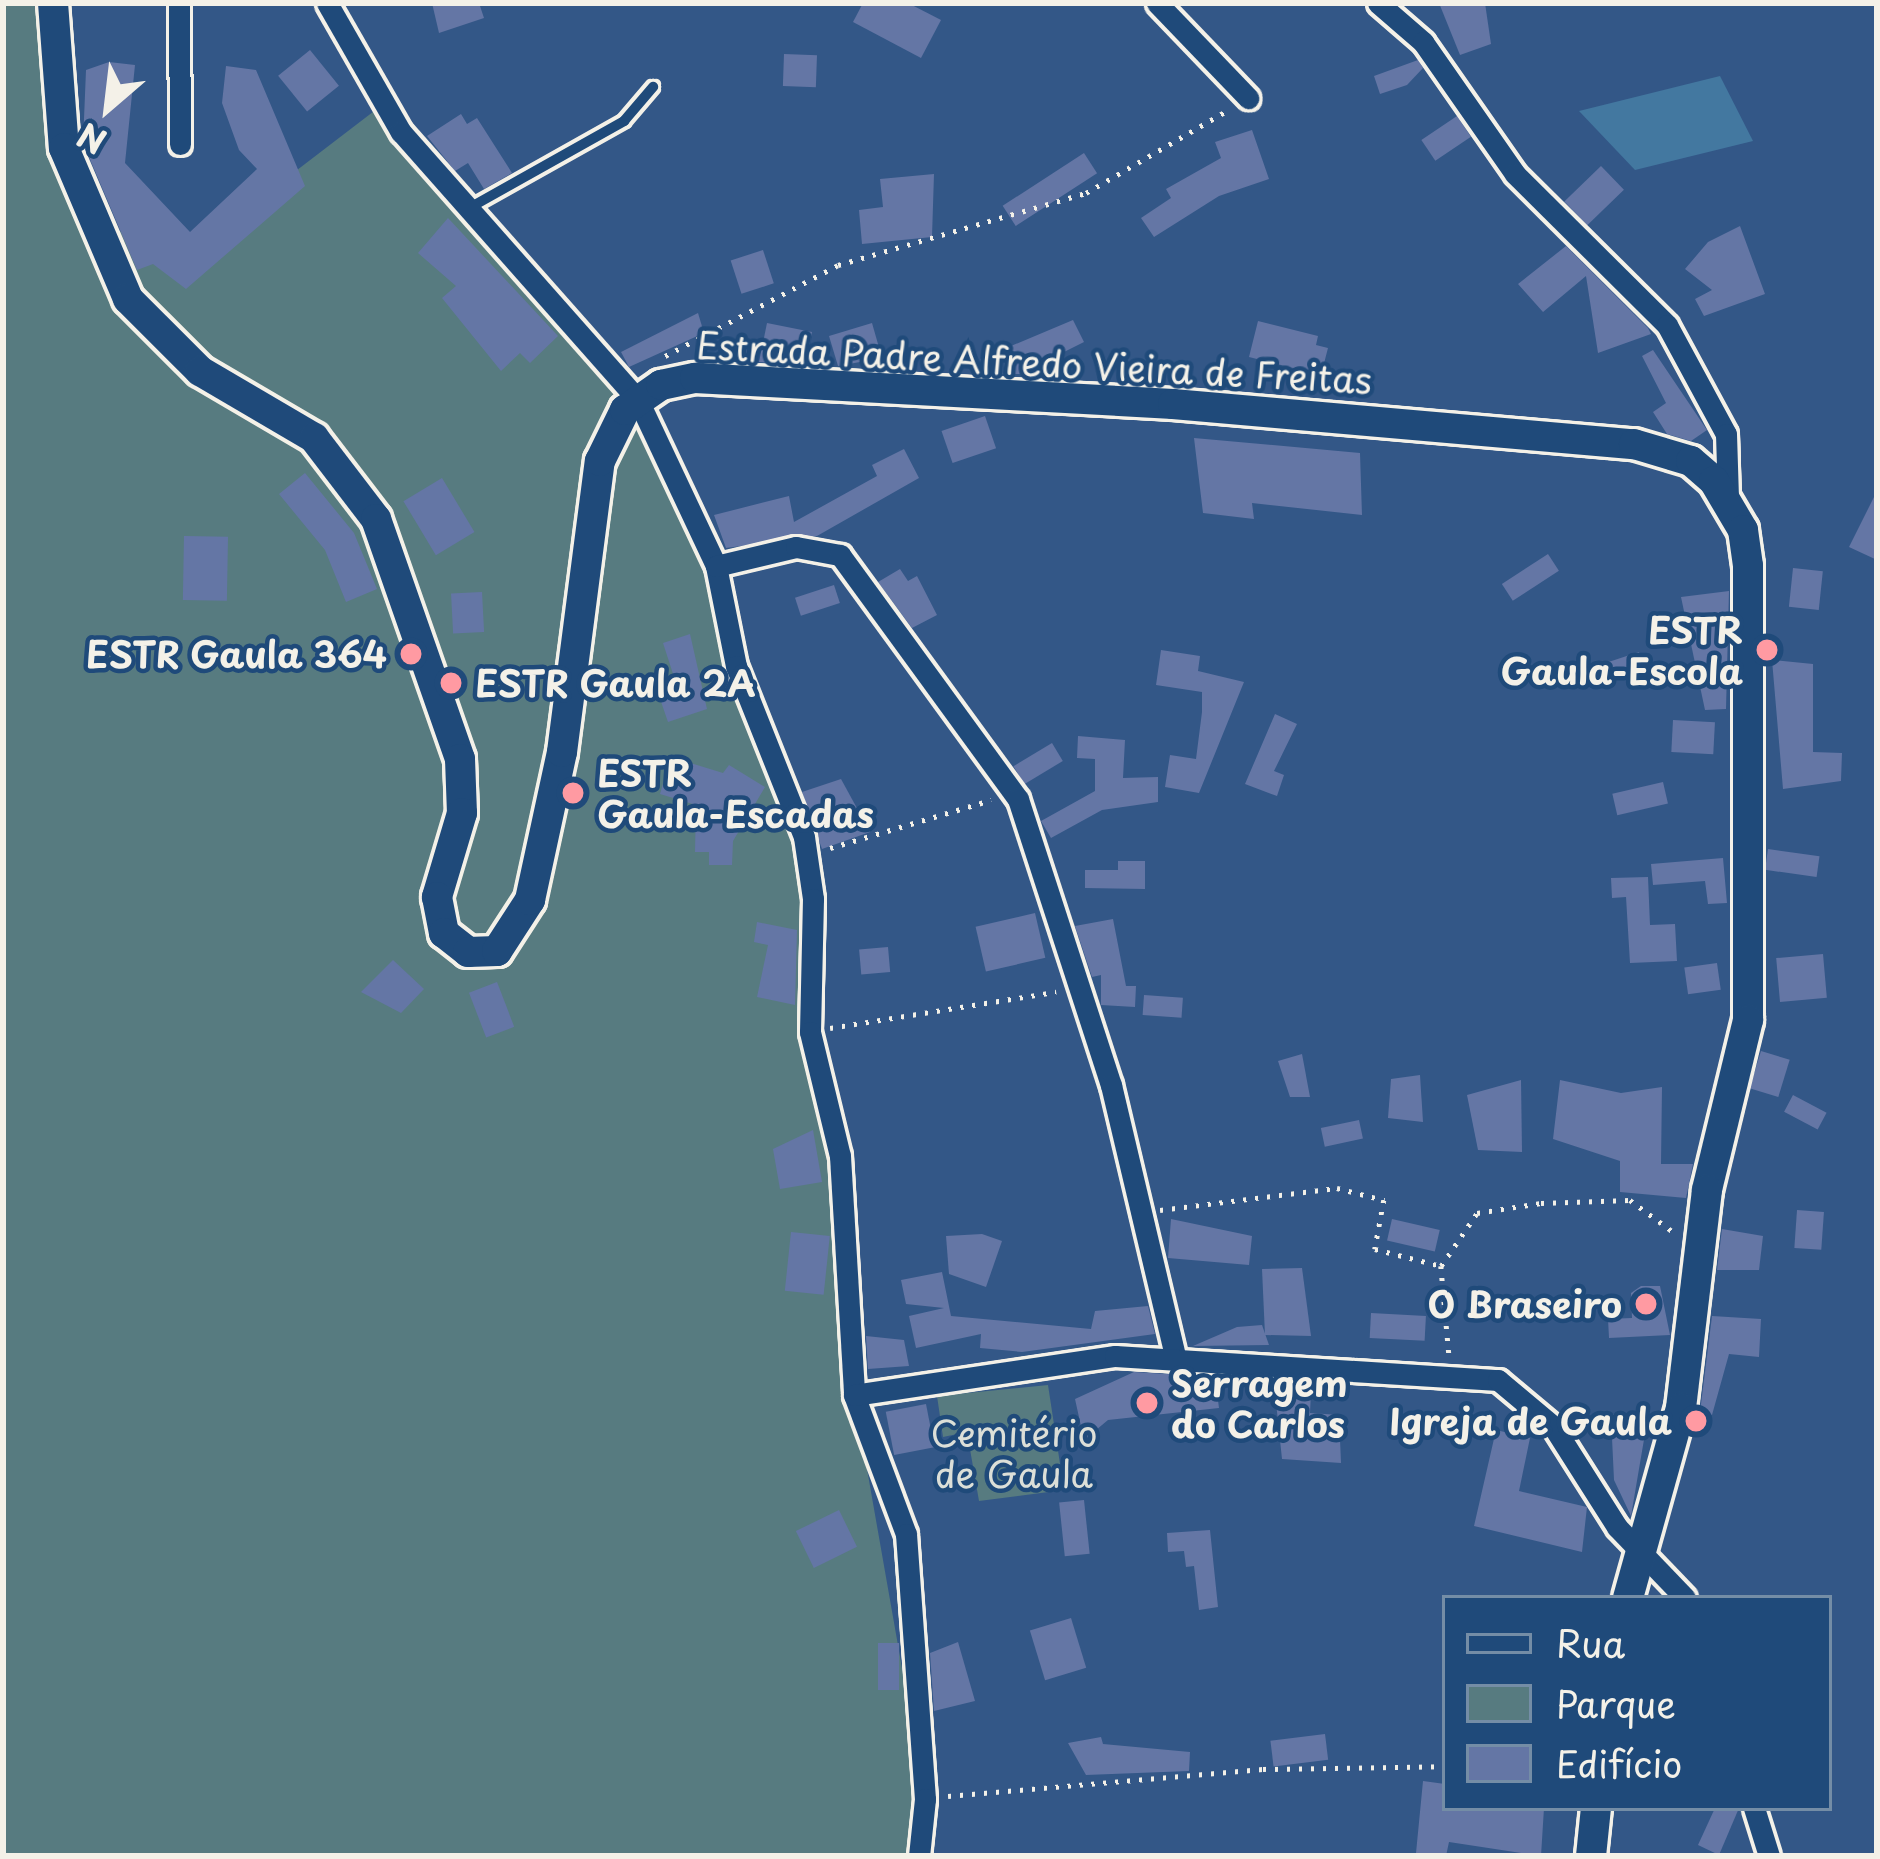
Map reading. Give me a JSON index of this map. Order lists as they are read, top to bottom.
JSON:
{
  "streets": {
    "main road": ["Estrada Padre Alfredo Vieira de Freitas"]
  },
  "parks": ["Cemitério de Gaula"],
  "places": [
    "ESTR Gaula-Escola",
    "ESTR Gaula 364",
    "ESTR Gaula 2A",
    "ESTR Gaula-Escadas",
    "O Braseiro",
    "Serragem do Carlos",
    "Igreja de Gaula"
  ],
  "legend": ["Rua", "Parque", "Edifício"],
  "north": "bottom left"
}
